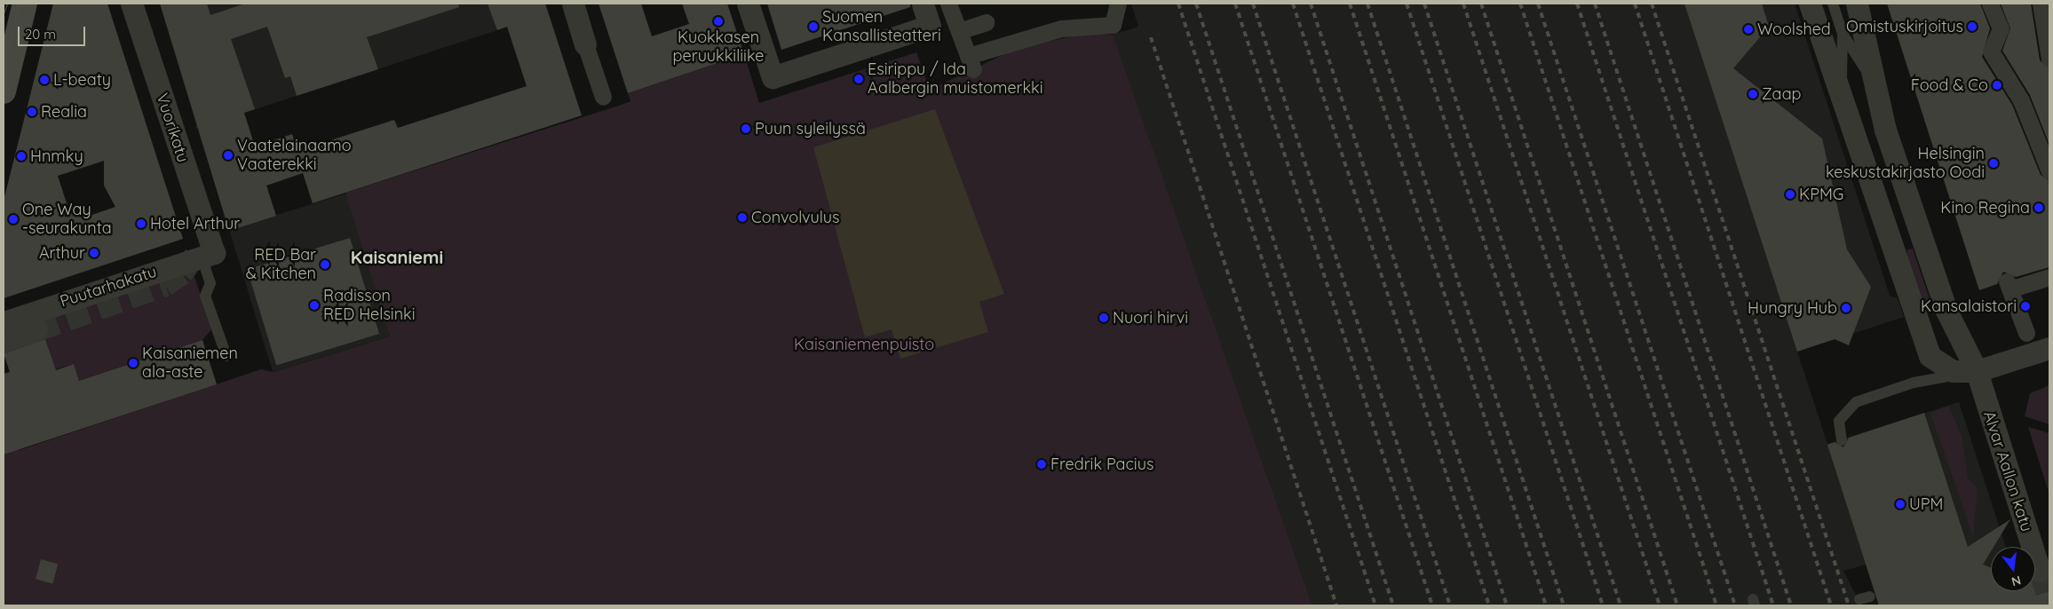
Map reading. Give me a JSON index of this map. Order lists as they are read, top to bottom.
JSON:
{
  "streets": {
    "street": ["Vuorikatu", "Puutarhakatu", "Alvar Aallon katu"]
  },
  "crossings": [
    ["Vuorikatu", "Puutarhakatu"]
  ],
  "districts": ["Kaisaniemi"],
  "parks": ["Kaisaniemenpuisto"],
  "places": [
    "Kuokkasen peruukkiliike",
    "Suomen Kansallisteatteri",
    "Omistuskirjoitus",
    "Woolshed",
    "Esirippu / Ida Aalbergin muistomerkki",
    "L-beaty",
    "Food & Co",
    "Zaap",
    "Realia",
    "Puun syleilyssä",
    "Vaatelainaamo Vaaterekki",
    "Hnmky",
    "Helsingin keskustakirjasto Oodi",
    "KPMG",
    "Kino Regina",
    "Convolvulus",
    "One Way -seurakunta",
    "Hotel Arthur",
    "Arthur",
    "RED Bar & Kitchen",
    "Radisson RED Helsinki",
    "Kansalaistori",
    "Hungry Hub",
    "Nuori hirvi",
    "Kaisaniemen ala-aste",
    "Fredrik Pacius",
    "UPM"
  ],
  "scale_bar": "20 m",
  "north": "bottom"
}
